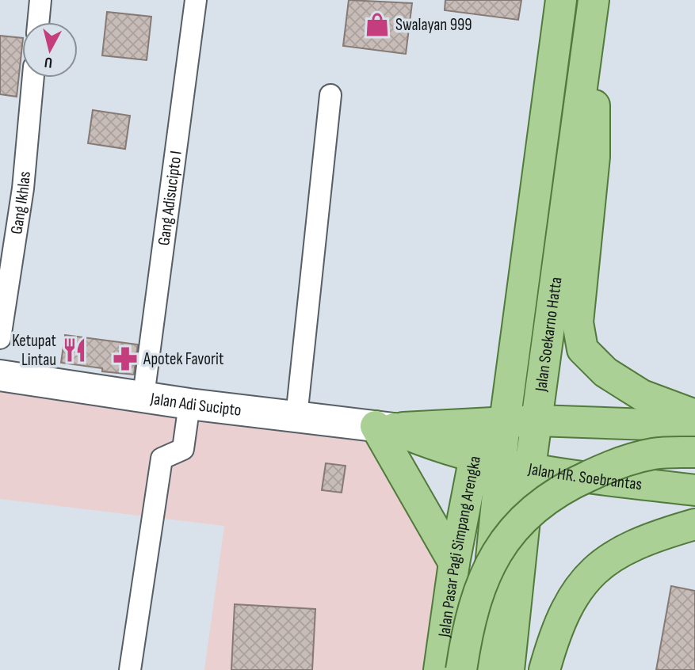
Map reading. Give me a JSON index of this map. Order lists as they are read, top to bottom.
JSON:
{
  "streets": {
    "main road": [
      "Jalan Soekarno Hatta",
      "Jalan Adi Sucipto",
      "Jalan HR. Soebrantas",
      "Jalan Pasar Pagi Simpang Arengka"
    ],
    "street": ["Gang Adisucipto I", "Gang Ikhlas"]
  },
  "crossings": [
    ["Gang Adisucipto I", "Jalan Adi Sucipto"],
    ["Jalan Soekarno Hatta", "Jalan Adi Sucipto"],
    ["Jalan Soekarno Hatta", "Jalan HR. Soebrantas"],
    ["Jalan Soekarno Hatta", "Jalan Pasar Pagi Simpang Arengka"],
    ["Jalan Adi Sucipto", "Jalan HR. Soebrantas"],
    ["Jalan Adi Sucipto", "Jalan Pasar Pagi Simpang Arengka"],
    ["Jalan HR. Soebrantas", "Jalan Pasar Pagi Simpang Arengka"]
  ],
  "places": {
    "shop": ["Swalayan 999"],
    "restaurant": ["Ketupat Lintau"],
    "pharmacy": ["Apotek Favorit"]
  },
  "north": "bottom"
}
